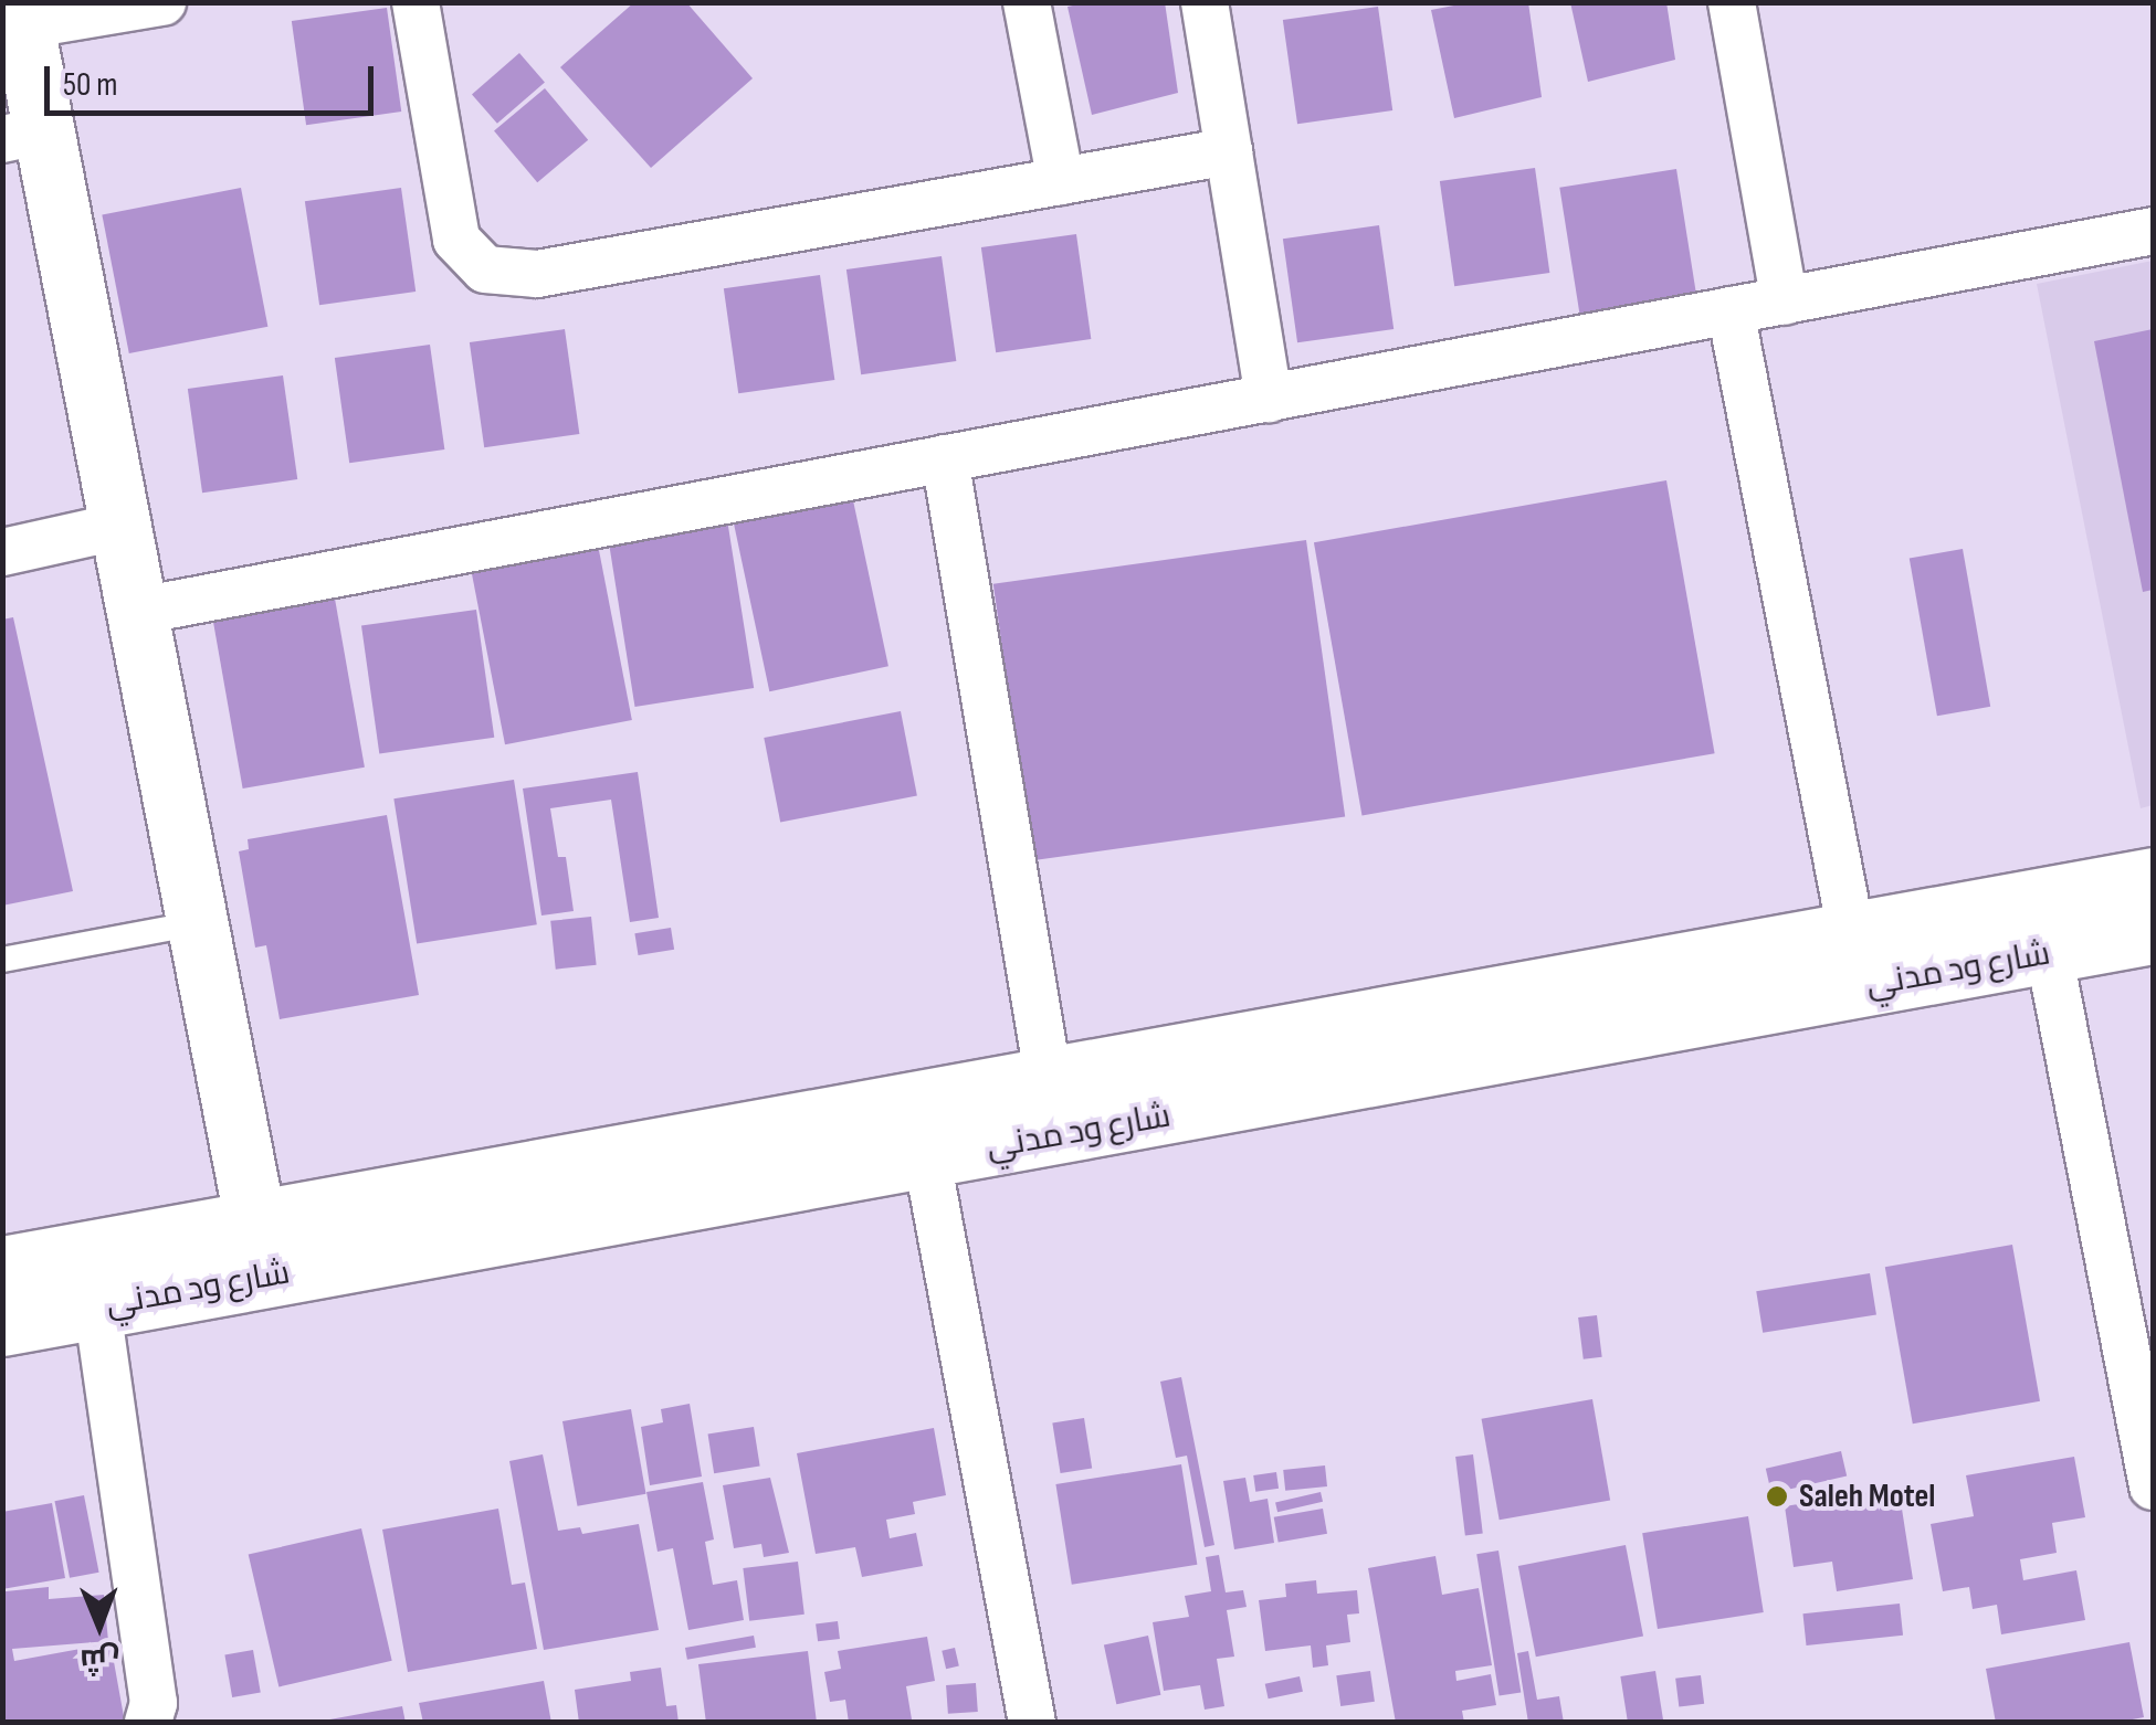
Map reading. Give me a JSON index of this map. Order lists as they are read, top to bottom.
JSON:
{
  "streets": {
    "main road": ["شارع ود مدني"]
  },
  "places": ["Saleh Motel"],
  "scale_bar": "50 m",
  "north": "bottom"
}
